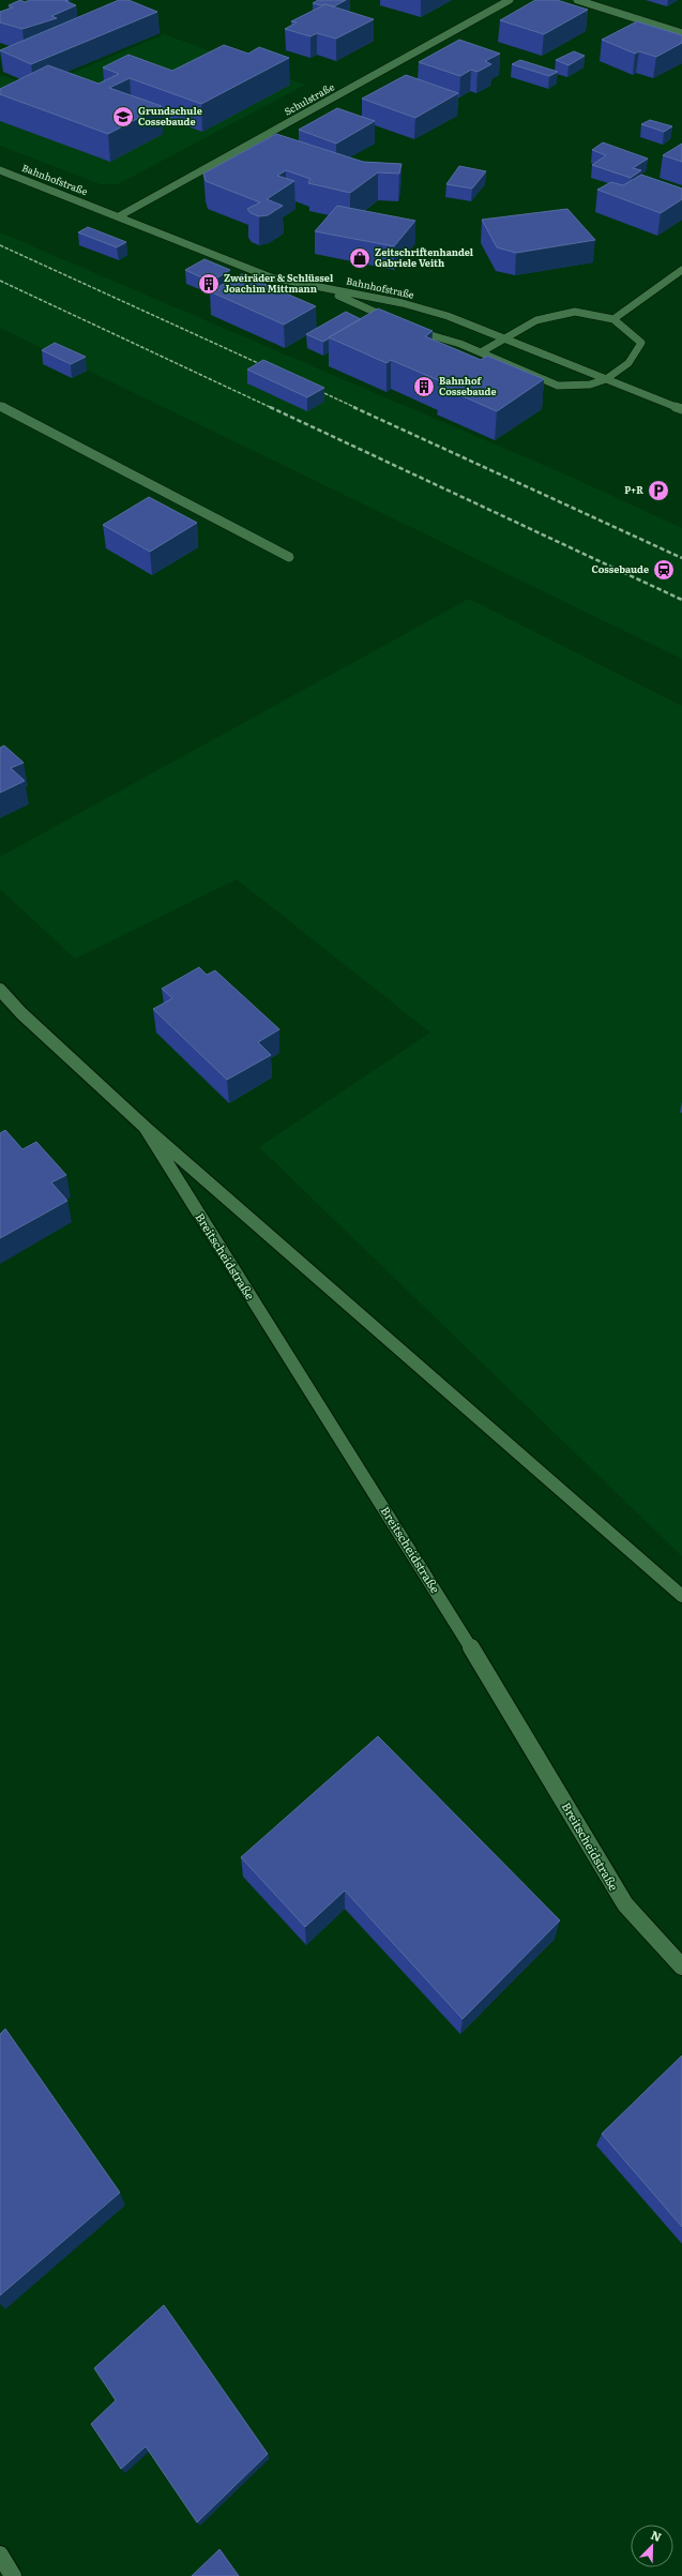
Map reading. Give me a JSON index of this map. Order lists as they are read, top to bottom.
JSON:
{
  "streets": {
    "street": ["Schulstraße", "Bahnhofstraße", "Breitscheidstraße"]
  },
  "crossings": [
    ["Schulstraße", "Bahnhofstraße"]
  ],
  "places": {
    "school or university": ["Grundschule Cossebaude"],
    "shop": ["Zeitschriftenhandel Gabriele Veith"],
    "building": ["Zweiräder & Schlüssel Joachim Mittmann", "Bahnhof Cossebaude"],
    "parking": ["P+R"],
    "station": ["Cossebaude"]
  },
  "north": "top right"
}
